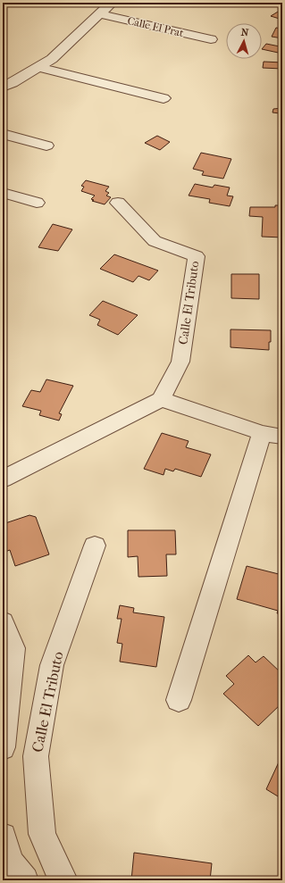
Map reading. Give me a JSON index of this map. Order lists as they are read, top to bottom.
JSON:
{
  "streets": {
    "street": ["Calle El Prat", "Calle El Tributo"]
  },
  "north": "top"
}
